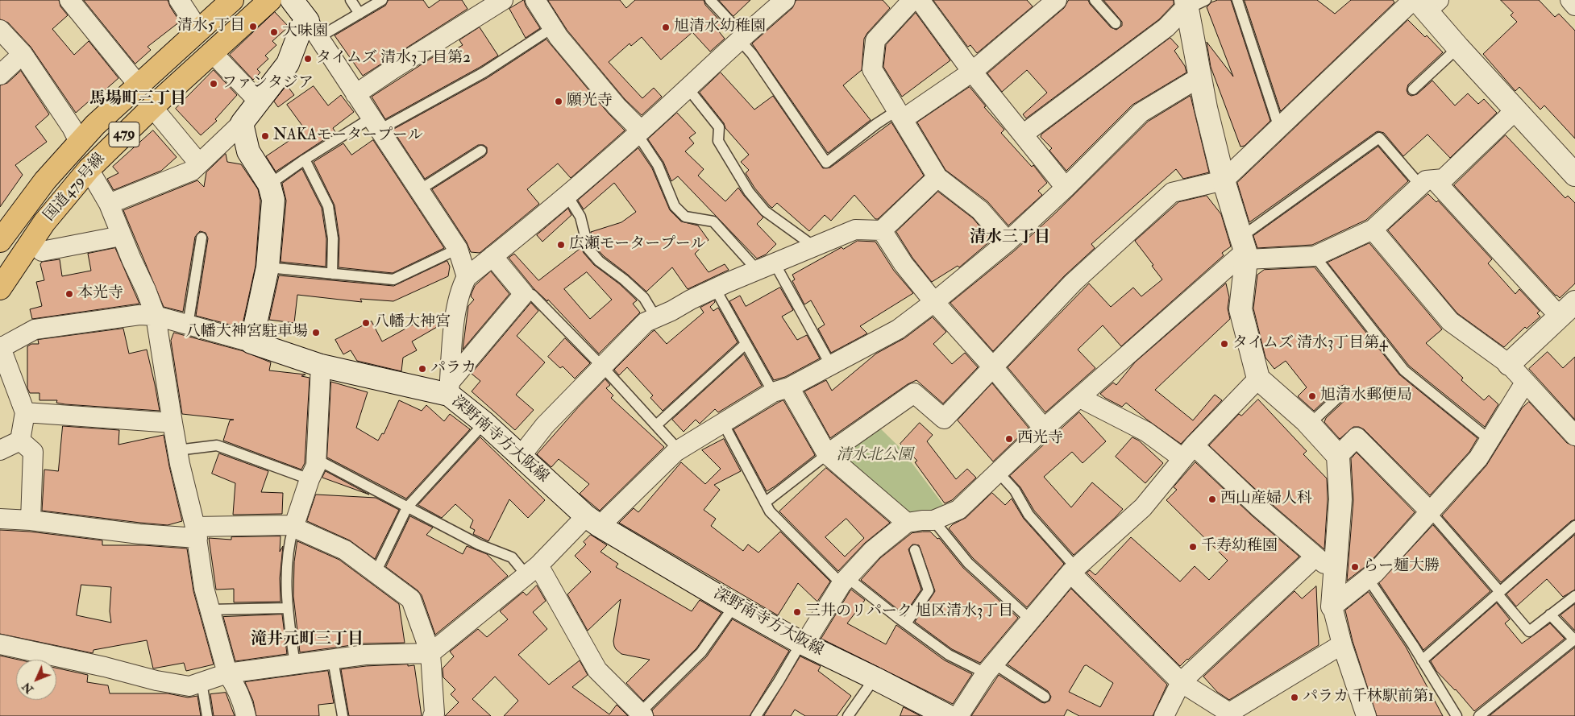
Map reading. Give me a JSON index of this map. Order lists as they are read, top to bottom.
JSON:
{
  "streets": {
    "highway": ["479", "国道479号線"],
    "main road": ["深野南寺方大阪線"]
  },
  "districts": ["馬場町三丁目", "清水三丁目", "滝井元町三丁目"],
  "parks": ["清水北公園"],
  "places": [
    "清水5丁目",
    "旭清水幼稚園",
    "大味園",
    "タイムズ 清水3丁目第2",
    "ファンタジア",
    "願光寺",
    "NAKAモータープール",
    "広瀬モータープール",
    "本光寺",
    "八幡大神宮",
    "八幡大神宮駐車場",
    "タイムズ 清水3丁目第4",
    "パラカ",
    "旭清水郵便局",
    "西光寺",
    "西山産婦人科",
    "千寿幼稚園",
    "らー麺大勝",
    "三井のリパーク 旭区清水3丁目",
    "パラカ 千林駅前第1"
  ],
  "north": "bottom left"
}
